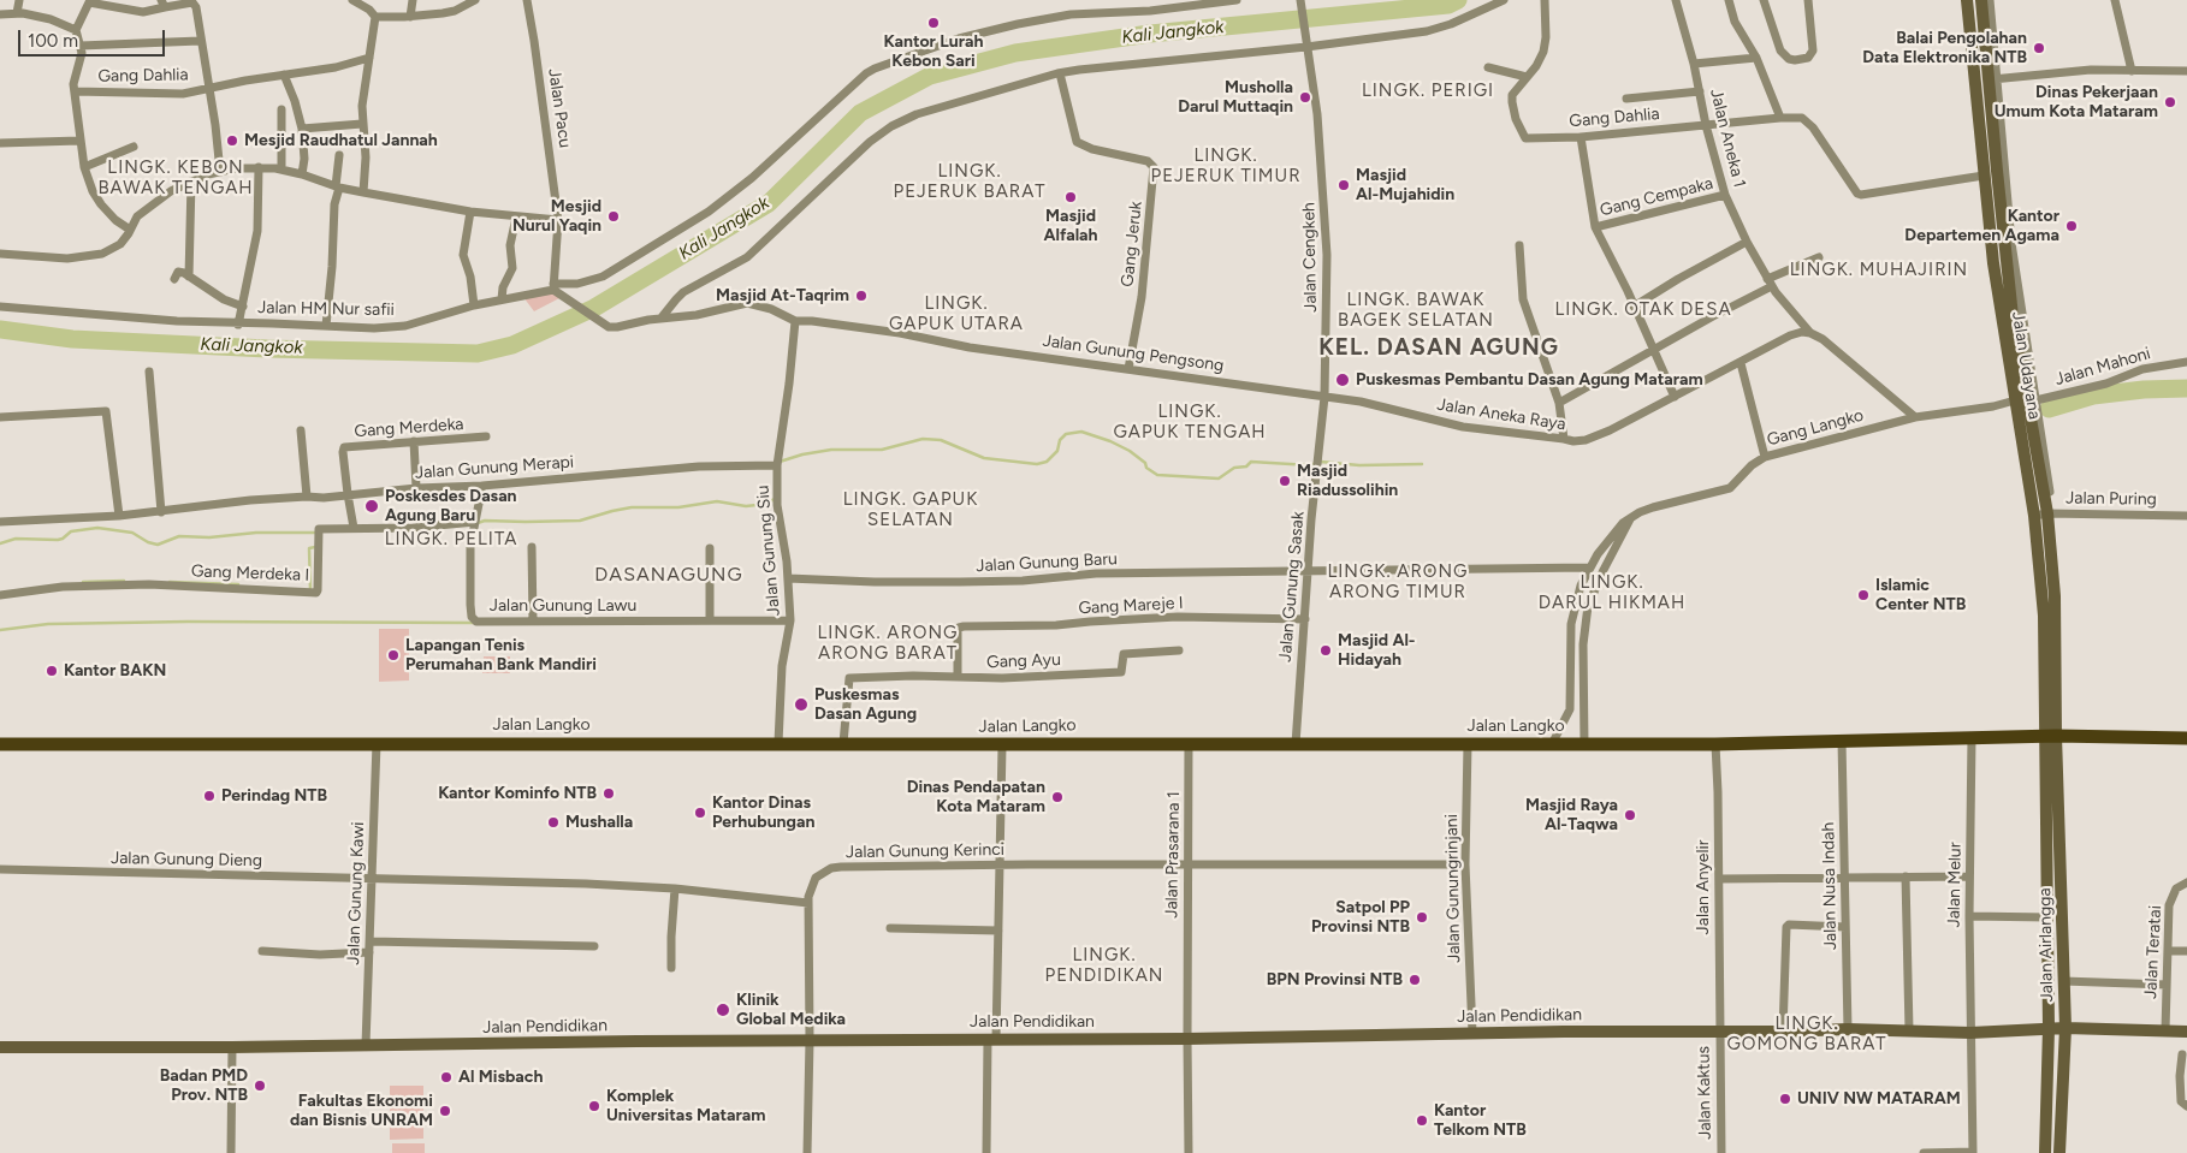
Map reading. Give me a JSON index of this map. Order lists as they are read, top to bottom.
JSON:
{
  "streets": {
    "main road": [
      "Jalan Udayana",
      "Jalan Langko",
      "Jalan Airlangga",
      "Jalan Pendidikan"
    ],
    "street": [
      "Gang Dahlia",
      "Jalan Pacu",
      "Jalan Aneka 1",
      "Gang Cempaka",
      "Gang Jeruk",
      "Jalan Cengkeh",
      "Jalan HM Nur safii",
      "Jalan Gunung Pengsong",
      "Jalan Mahoni",
      "Jalan Aneka Raya",
      "Gang Merdeka",
      "Gang Langko",
      "Jalan Gunung Merapi",
      "Jalan Puring",
      "Jalan Gunung Siu",
      "Jalan Gunung Baru",
      "Gang Merdeka I",
      "Jalan Gunung Sasak",
      "Jalan Gunung Lawu",
      "Gang Mareje I",
      "Gang Ayu",
      "Jalan Gunung Kerinci",
      "Jalan Prasarana 1",
      "Jalan Gunung Dieng",
      "Jalan Melur",
      "Jalan Nusa Indah",
      "Jalan Anyelir",
      "Jalan Gunungrinjani",
      "Jalan Gunung Kawi",
      "Jalan Teratai",
      "Jalan Kaktus"
    ]
  },
  "crossings": [
    ["Gang Dahlia", "Jalan Aneka 1"],
    ["Gang Dahlia", "Jalan Udayana"],
    ["Jalan Pacu", "Jalan HM Nur safii"],
    ["Jalan Pacu", "Jalan Gunung Pengsong"],
    ["Jalan Aneka 1", "Gang Cempaka"],
    ["Jalan Aneka 1", "Jalan Aneka Raya"],
    ["Gang Jeruk", "Jalan Gunung Pengsong"],
    ["Jalan Cengkeh", "Jalan Gunung Pengsong"],
    ["Jalan Cengkeh", "Jalan Aneka Raya"],
    ["Jalan Cengkeh", "Jalan Gunung Sasak"],
    ["Jalan HM Nur safii", "Jalan Gunung Pengsong"],
    ["Jalan Gunung Pengsong", "Jalan Aneka Raya"],
    ["Jalan Gunung Pengsong", "Jalan Gunung Siu"],
    ["Jalan Gunung Pengsong", "Jalan Gunung Sasak"],
    ["Jalan Udayana", "Jalan Mahoni"],
    ["Jalan Udayana", "Jalan Puring"],
    ["Jalan Udayana", "Jalan Langko"],
    ["Jalan Udayana", "Jalan Airlangga"],
    ["Jalan Aneka Raya", "Jalan Gunung Sasak"],
    ["Gang Merdeka", "Jalan Gunung Merapi"],
    ["Gang Langko", "Jalan Gunung Baru"],
    ["Gang Langko", "Jalan Langko"],
    ["Jalan Gunung Merapi", "Jalan Gunung Siu"],
    ["Jalan Gunung Merapi", "Jalan Gunung Lawu"],
    ["Jalan Gunung Siu", "Jalan Gunung Baru"],
    ["Jalan Gunung Siu", "Jalan Gunung Lawu"],
    ["Jalan Gunung Siu", "Jalan Langko"],
    ["Jalan Gunung Baru", "Jalan Gunung Sasak"],
    ["Gang Merdeka I", "Jalan Gunung Lawu"],
    ["Jalan Gunung Sasak", "Gang Mareje I"],
    ["Jalan Gunung Sasak", "Jalan Langko"],
    ["Gang Mareje I", "Gang Ayu"],
    ["Gang Ayu", "Jalan Langko"],
    ["Jalan Langko", "Jalan Prasarana 1"],
    ["Jalan Langko", "Jalan Melur"],
    ["Jalan Langko", "Jalan Nusa Indah"],
    ["Jalan Langko", "Jalan Anyelir"],
    ["Jalan Langko", "Jalan Gunungrinjani"],
    ["Jalan Langko", "Jalan Gunung Kawi"],
    ["Jalan Langko", "Jalan Airlangga"],
    ["Jalan Gunung Kerinci", "Jalan Prasarana 1"],
    ["Jalan Gunung Kerinci", "Jalan Gunungrinjani"],
    ["Jalan Prasarana 1", "Jalan Pendidikan"],
    ["Jalan Gunung Dieng", "Jalan Gunung Kawi"],
    ["Jalan Melur", "Jalan Pendidikan"],
    ["Jalan Nusa Indah", "Jalan Pendidikan"],
    ["Jalan Anyelir", "Jalan Pendidikan"],
    ["Jalan Anyelir", "Jalan Kaktus"],
    ["Jalan Gunungrinjani", "Jalan Pendidikan"],
    ["Jalan Gunung Kawi", "Jalan Pendidikan"],
    ["Jalan Airlangga", "Jalan Pendidikan"],
    ["Jalan Teratai", "Jalan Pendidikan"],
    ["Jalan Pendidikan", "Jalan Kaktus"]
  ],
  "districts": [
    "LINGK. PERIGI",
    "LINGK. PEJERUK TIMUR",
    "LINGK. KEBON BAWAK TENGAH",
    "LINGK. PEJERUK BARAT",
    "LINGK. MUHAJIRIN",
    "LINGK. BAWAK BAGEK SELATAN",
    "LINGK. GAPUK UTARA",
    "LINGK. OTAK DESA",
    "KEL. DASAN AGUNG",
    "LINGK. GAPUK TENGAH",
    "LINGK. GAPUK SELATAN",
    "LINGK. PELITA",
    "LINGK. ARONG ARONG TIMUR",
    "DASANAGUNG",
    "LINGK. DARUL HIKMAH",
    "LINGK. ARONG ARONG BARAT",
    "LINGK. PENDIDIKAN",
    "LINGK. GOMONG BARAT"
  ],
  "water": ["Kali Jangkok"],
  "places": [
    "Kantor Lurah Kebon Sari",
    "Balai Pengolahan Data Elektronika NTB",
    "Musholla Darul Muttaqin",
    "Dinas Pekerjaan Umum Kota Mataram",
    "Mesjid Raudhatul Jannah",
    "Masjid Al-Mujahidin",
    "Masjid Alfalah",
    "Mesjid Nurul Yaqin",
    "Kantor Departemen Agama",
    "Masjid At-Taqrim",
    "Puskesmas Pembantu Dasan Agung Mataram",
    "Masjid Riadussolihin",
    "Poskesdes Dasan Agung Baru",
    "Islamic Center NTB",
    "Masjid Al- Hidayah",
    "Lapangan Tenis Perumahan Bank Mandiri",
    "Kantor BAKN",
    "Puskesmas Dasan Agung",
    "Kantor Kominfo NTB",
    "Perindag NTB",
    "Dinas Pendapatan Kota Mataram",
    "Kantor Dinas Perhubungan",
    "Masjid Raya Al-Taqwa",
    "Mushalla",
    "Satpol PP Provinsi NTB",
    "BPN Provinsi NTB",
    "Klinik Global Medika",
    "Al Misbach",
    "Badan PMD Prov. NTB",
    "UNIV NW MATARAM",
    "Komplek Universitas Mataram",
    "Fakultas Ekonomi dan Bisnis UNRAM",
    "Kantor Telkom NTB"
  ],
  "scale_bar": "100 m"
}
